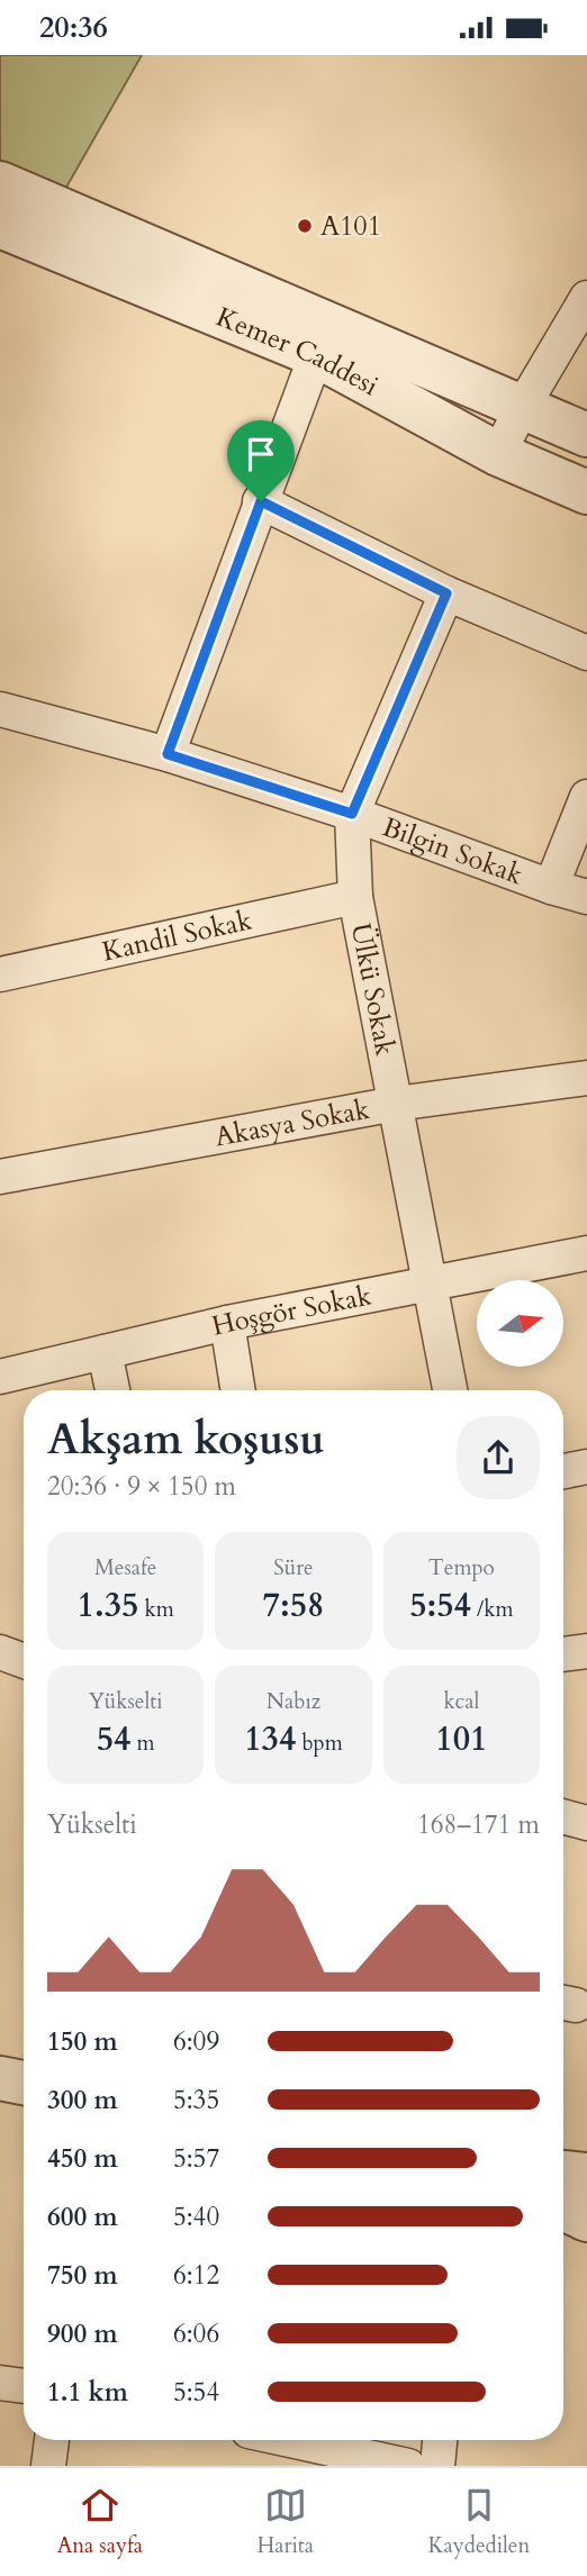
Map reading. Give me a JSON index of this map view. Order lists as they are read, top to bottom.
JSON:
{
  "streets": {
    "street": [
      "Kemer Caddesi",
      "Bilgin Sokak",
      "Kandil Sokak",
      "Ülkü Sokak",
      "Akasya Sokak",
      "Hoşgör Sokak"
    ]
  },
  "crossings": [
    ["Bilgin Sokak", "Ülkü Sokak"],
    ["Kandil Sokak", "Ülkü Sokak"],
    ["Ülkü Sokak", "Akasya Sokak"],
    ["Ülkü Sokak", "Hoşgör Sokak"]
  ],
  "places": ["A101"],
  "north": "right",
  "page": {
    "status": "20:36",
    "heading": ["Akşam koşusu", "20:36 · 9 × 150 m"],
    "stats": [
      ["Mesafe", "1.35 km"],
      ["Süre", "7:58"],
      ["Tempo", "5:54 /km"],
      ["Yükselti", "54 m"],
      ["Nabız", "134 bpm"],
      ["kcal", "101"]
    ],
    "chart": ["Yükselti", "168–171 m"],
    "list": [
      {
        "name": "150 m",
        "note": "6:09"
      },
      {
        "name": "300 m",
        "note": "5:35"
      },
      {
        "name": "450 m",
        "note": "5:57"
      },
      {
        "name": "600 m",
        "note": "5:40"
      },
      {
        "name": "750 m",
        "note": "6:12"
      },
      {
        "name": "900 m",
        "note": "6:06"
      },
      {
        "name": "1.1 km",
        "note": "5:54"
      }
    ],
    "tabs": ["Ana sayfa", "Harita", "Kaydedilen"]
  }
}
